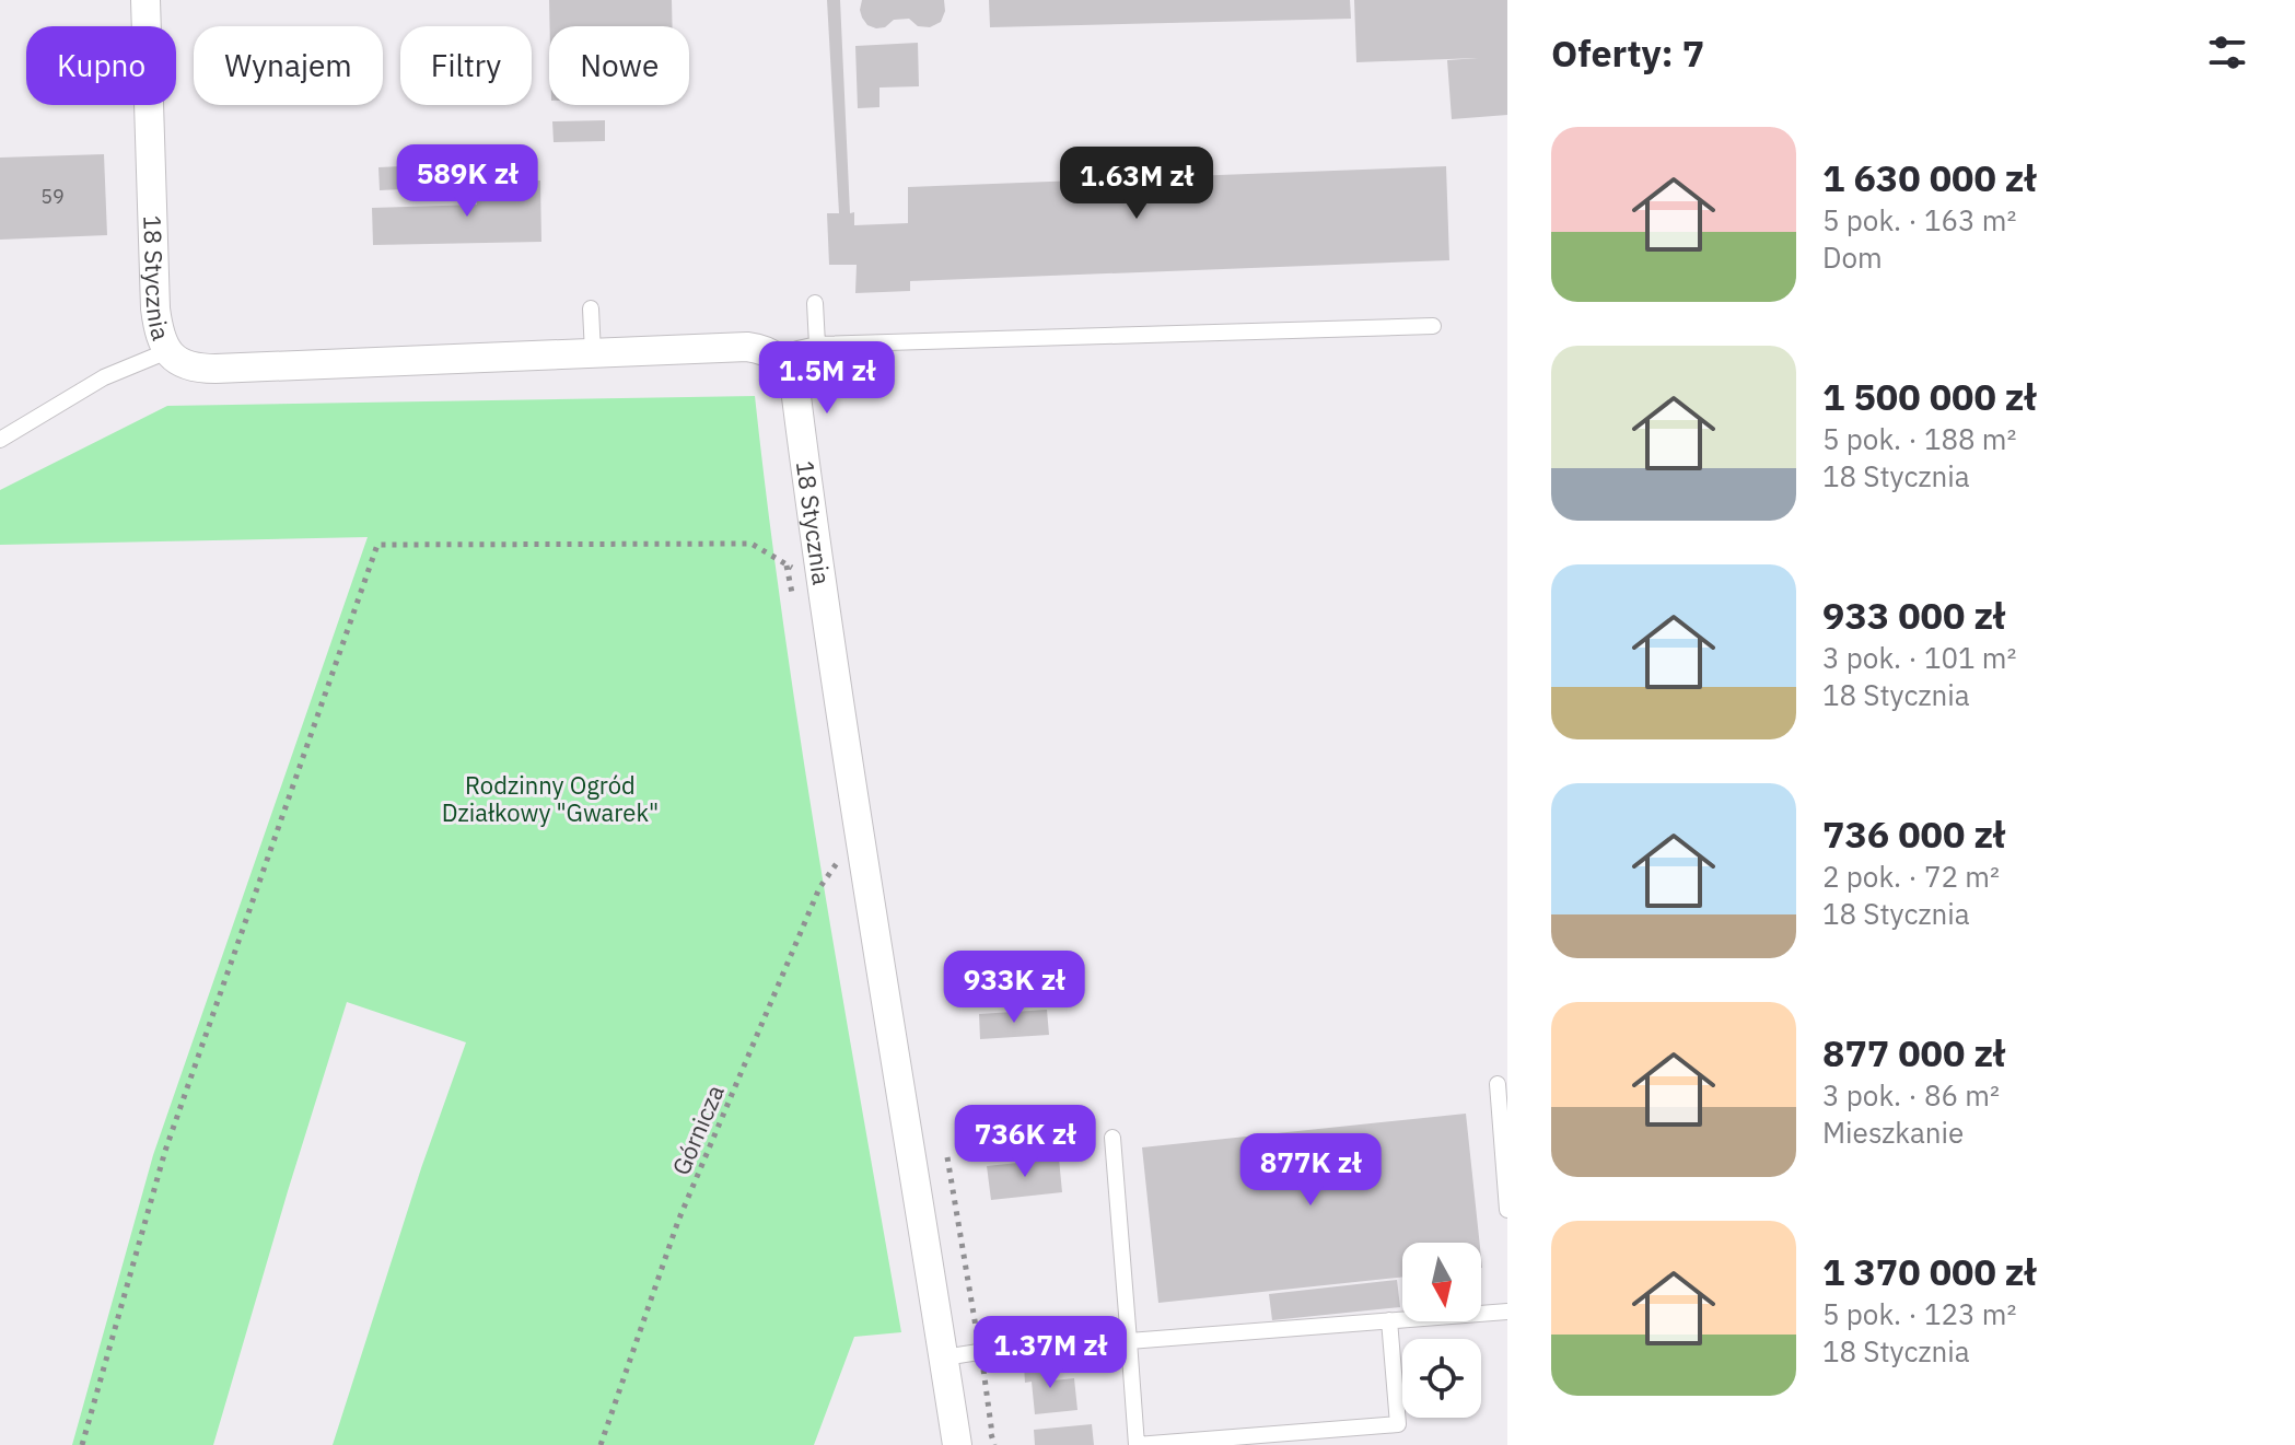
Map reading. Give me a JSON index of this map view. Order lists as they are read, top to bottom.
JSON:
{
  "streets": {
    "street": ["18 Stycznia"],
    "path": ["Górnicza"]
  },
  "crossings": [
    ["18 Stycznia", "Górnicza"]
  ],
  "parks": ["Rodzinny Ogród Działkowy \"Gwarek\""],
  "house_numbers": ["59"],
  "north": "bottom",
  "page": {
    "heading": "Oferty: 7",
    "chip": [
      "Kupno",
      "Wynajem",
      "Filtry",
      "Nowe"
    ],
    "list": [
      {
        "name": "1 630 000 zł",
        "note": "5 pok. · 163 m² · Dom"
      },
      {
        "name": "1 500 000 zł",
        "note": "5 pok. · 188 m² · 18 Stycznia"
      },
      {
        "name": "933 000 zł",
        "note": "3 pok. · 101 m² · 18 Stycznia"
      },
      {
        "name": "736 000 zł",
        "note": "2 pok. · 72 m² · 18 Stycznia"
      },
      {
        "name": "877 000 zł",
        "note": "3 pok. · 86 m² · Mieszkanie"
      },
      {
        "name": "1 370 000 zł",
        "note": "5 pok. · 123 m² · 18 Stycznia"
      }
    ],
    "price": [
      "589K zł",
      "1.63M zł",
      "1.5M zł",
      "933K zł",
      "736K zł",
      "877K zł",
      "1.37M zł"
    ]
  }
}
